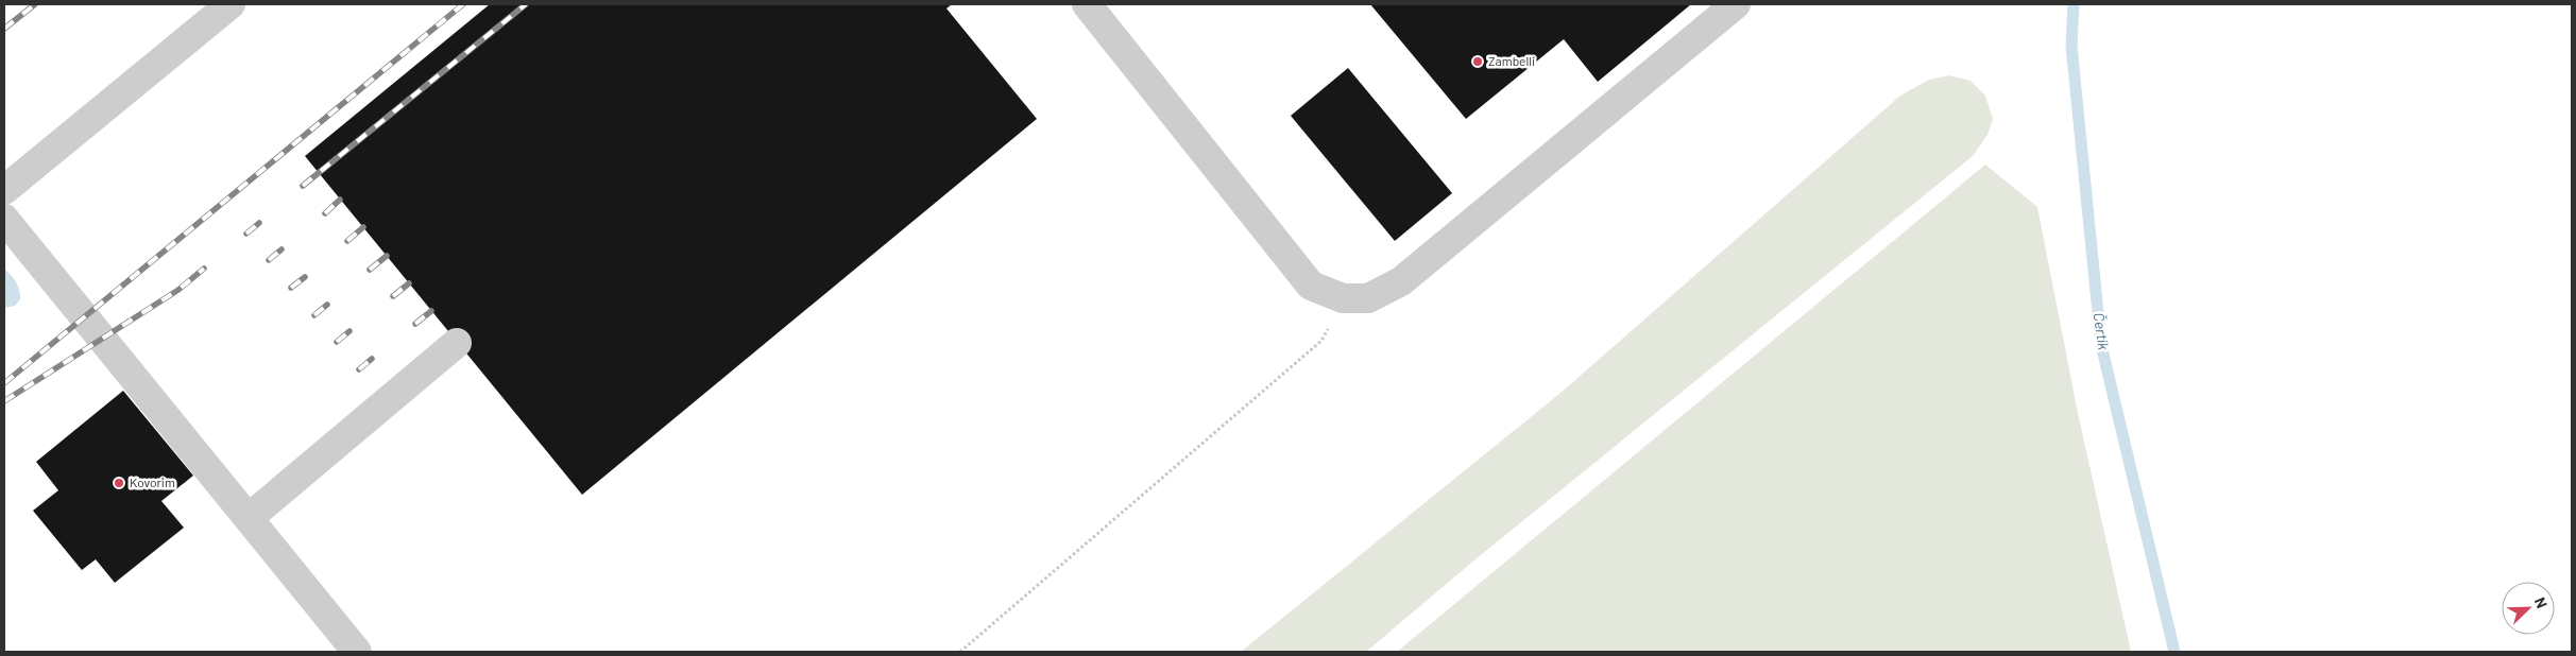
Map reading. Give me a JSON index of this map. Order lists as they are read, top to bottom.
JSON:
{
  "water": ["Čertík"],
  "places": ["Zambelli", "Kovorim"],
  "north": "top right"
}
